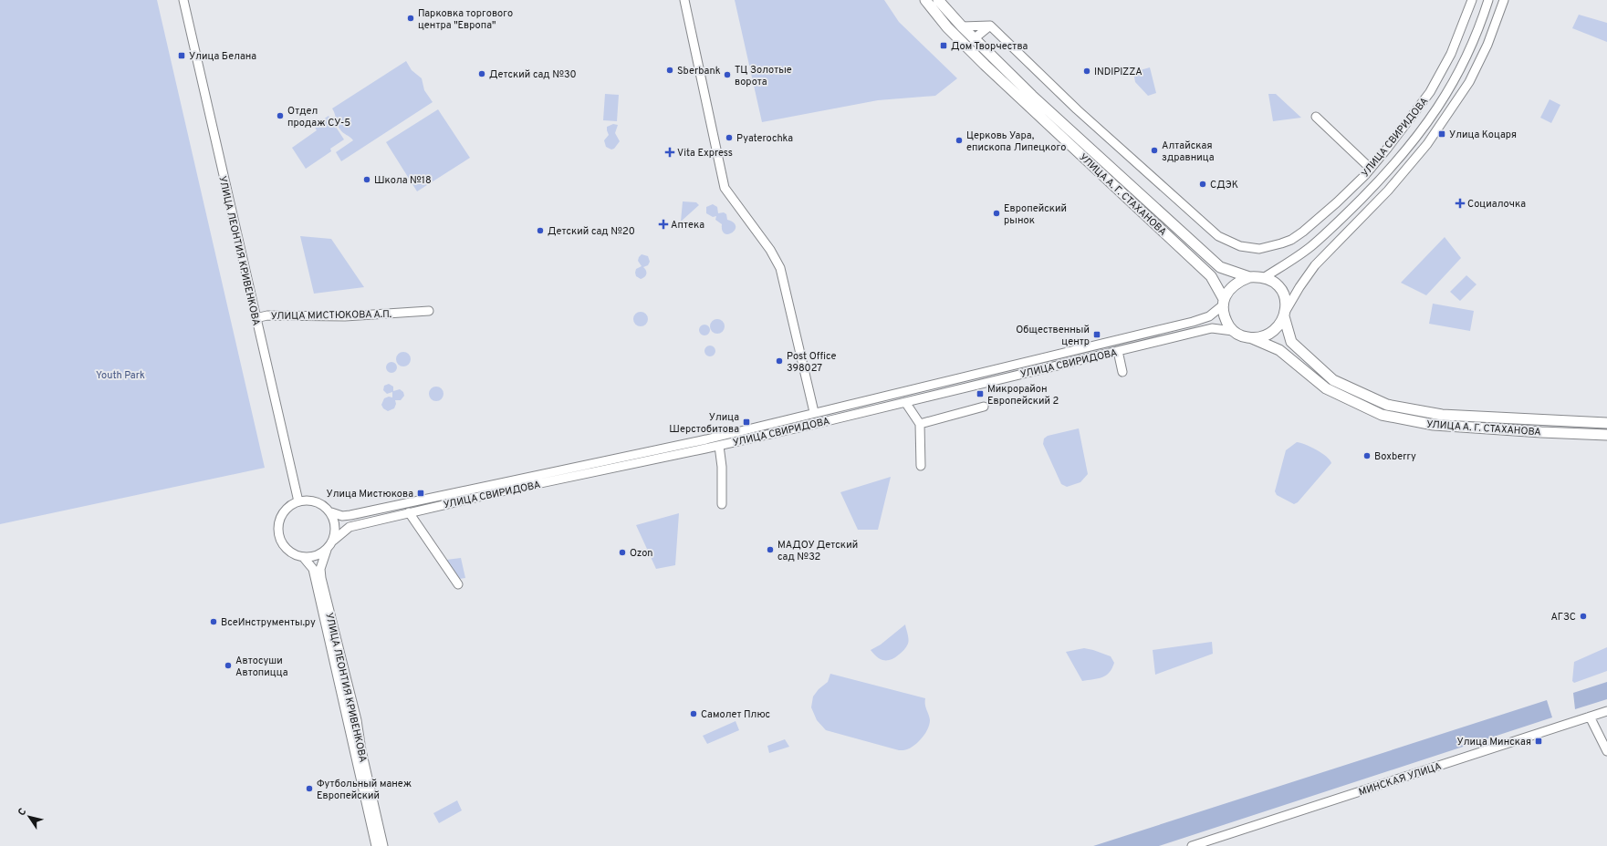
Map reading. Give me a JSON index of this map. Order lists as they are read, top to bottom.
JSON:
{
  "streets": {
    "main road": ["УЛИЦА А. Г. СТАХАНОВА"],
    "street": [
      "УЛИЦА СВИРИДОВА",
      "УЛИЦА ЛЕОНТИЯ КРИВЕНКОВА",
      "УЛИЦА МИСТЮКОВА А.П.",
      "МИНСКАЯ УЛИЦА"
    ]
  },
  "crossings": [
    ["УЛИЦА СВИРИДОВА", "УЛИЦА А. Г. СТАХАНОВА"],
    ["УЛИЦА СВИРИДОВА", "УЛИЦА ЛЕОНТИЯ КРИВЕНКОВА"],
    ["УЛИЦА ЛЕОНТИЯ КРИВЕНКОВА", "УЛИЦА МИСТЮКОВА А.П."]
  ],
  "parks": ["Youth Park"],
  "places": {
    "other": [
      "Парковка торгового центра \"Европа\"",
      "Sberbank",
      "INDIPIZZA",
      "Детский сад №30",
      "ТЦ Золотые ворота",
      "Отдел продаж СУ-5",
      "Pyaterochka",
      "Церковь Уара, епископа Липецкого",
      "Алтайская здравница",
      "Школа №18",
      "СДЭК",
      "Европейский рынок",
      "Детский сад №20",
      "Post Office 398027",
      "Boxberry",
      "МАДОУ Детский сад №32",
      "Ozon",
      "АГЗС",
      "ВсеИнструменты.ру",
      "Автосуши Автопицца",
      "Самолет Плюс",
      "Футбольный манеж Европейский"
    ],
    "transit": [
      "Дом Творчества",
      "Улица Белана",
      "Улица Коцаря",
      "Общественный центр",
      "Микрорайон Европейский 2",
      "Улица Шерстобитова",
      "Улица Мистюкова",
      "Улица Минская"
    ],
    "health": ["Vita Express", "Социалочка", "Аптека"]
  },
  "north": "top left"
}
